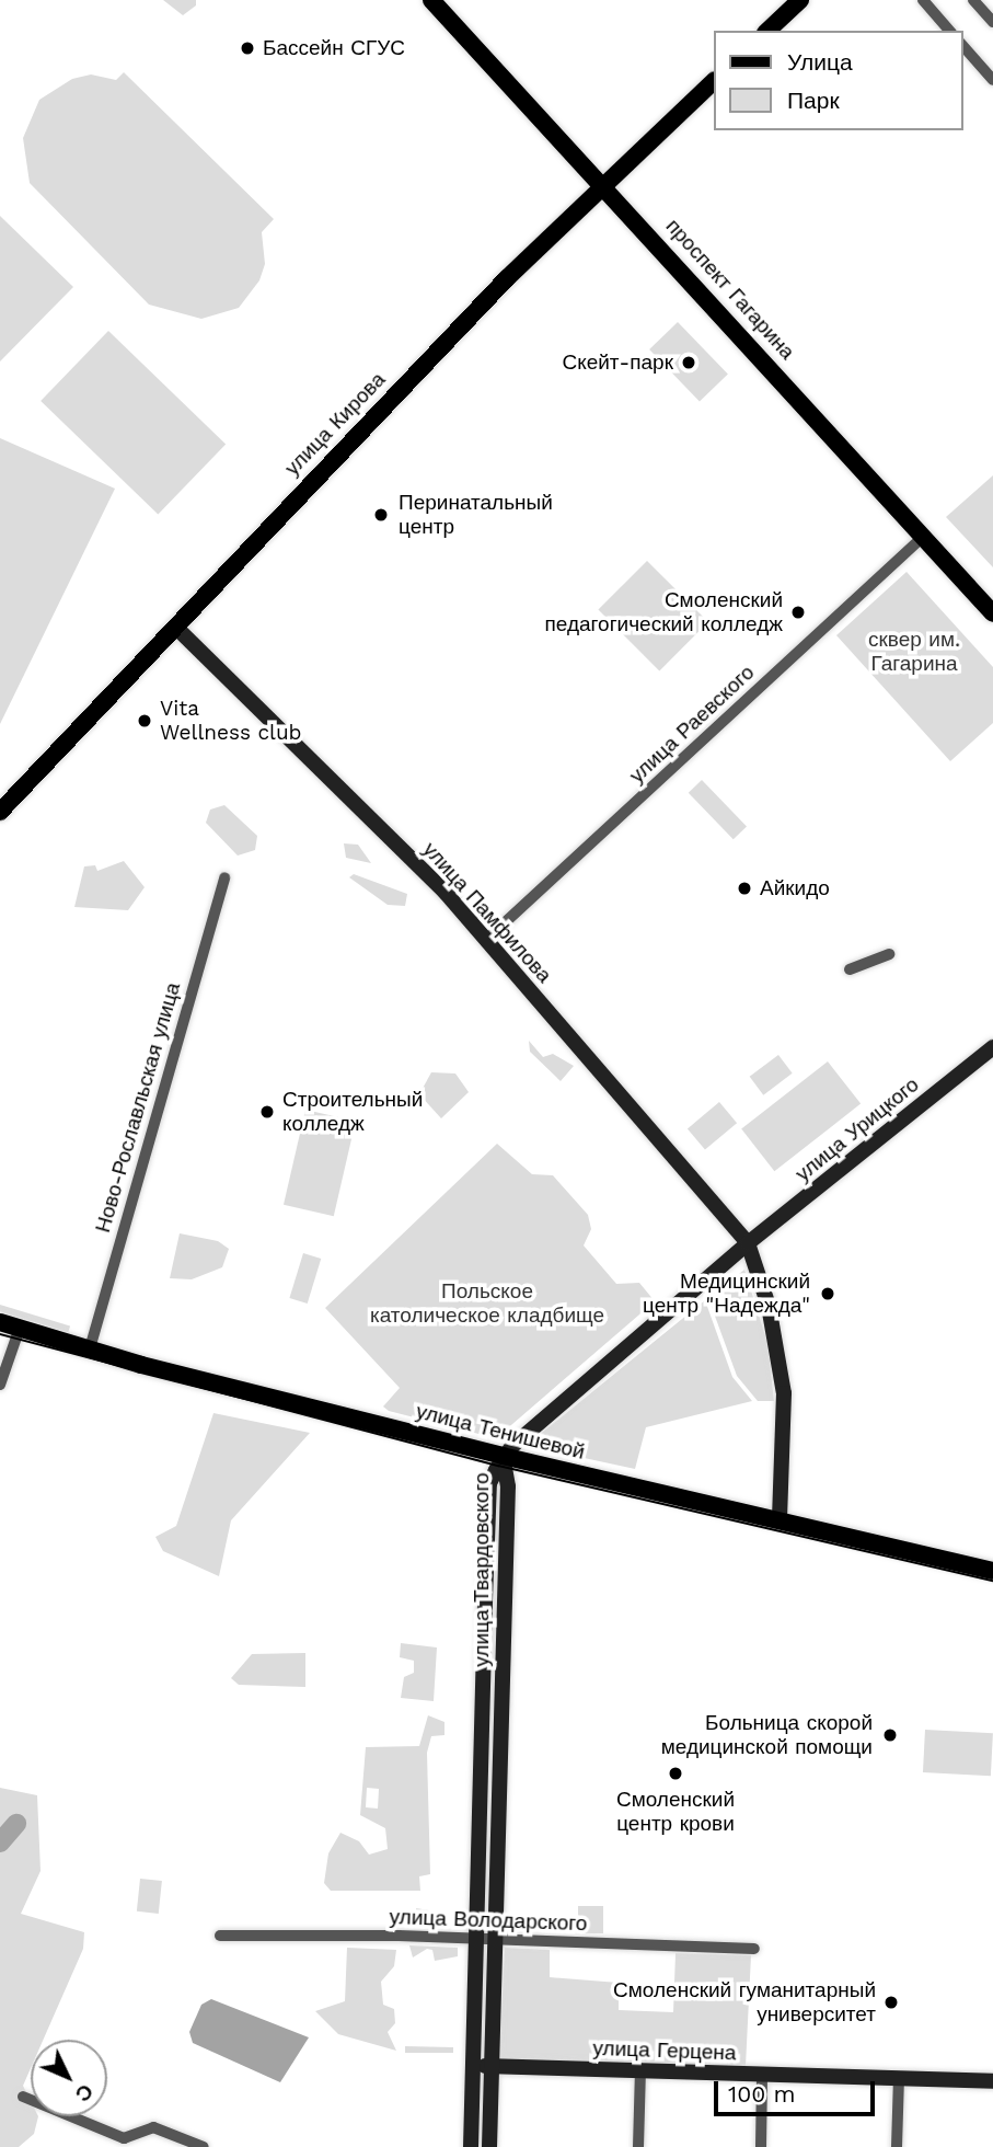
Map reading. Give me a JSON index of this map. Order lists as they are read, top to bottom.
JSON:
{
  "streets": {
    "main road": ["проспект Гагарина", "улица Кирова", "улица Тенишевой"],
    "street": [
      "улица Раевского",
      "улица Памфилова",
      "Ново-Рославльская улица",
      "улица Урицкого",
      "улица Твардовского",
      "улица Володарского",
      "улица Герцена"
    ]
  },
  "crossings": [
    ["проспект Гагарина", "улица Кирова"],
    ["проспект Гагарина", "улица Раевского"],
    ["улица Кирова", "улица Памфилова"],
    ["улица Раевского", "улица Памфилова"],
    ["улица Памфилова", "улица Урицкого"],
    ["Ново-Рославльская улица", "улица Тенишевой"],
    ["улица Урицкого", "улица Тенишевой"],
    ["улица Урицкого", "улица Твардовского"],
    ["улица Тенишевой", "улица Твардовского"],
    ["улица Твардовского", "улица Володарского"],
    ["улица Твардовского", "улица Герцена"]
  ],
  "parks": ["сквер им. Гагарина", "Польское католическое кладбище"],
  "places": [
    "Бассейн СГУС",
    "Скейт-парк",
    "Перинатальный центр",
    "Смоленский педагогический колледж",
    "Vita Wellness club",
    "Айкидо",
    "Строительный колледж",
    "Медицинский центр \"Надежда\"",
    "Больница скорой медицинской помощи",
    "Смоленский центр крови",
    "Смоленский гуманитарный университет"
  ],
  "legend": ["Улица", "Парк"],
  "scale_bar": "100 m",
  "north": "bottom right"
}
